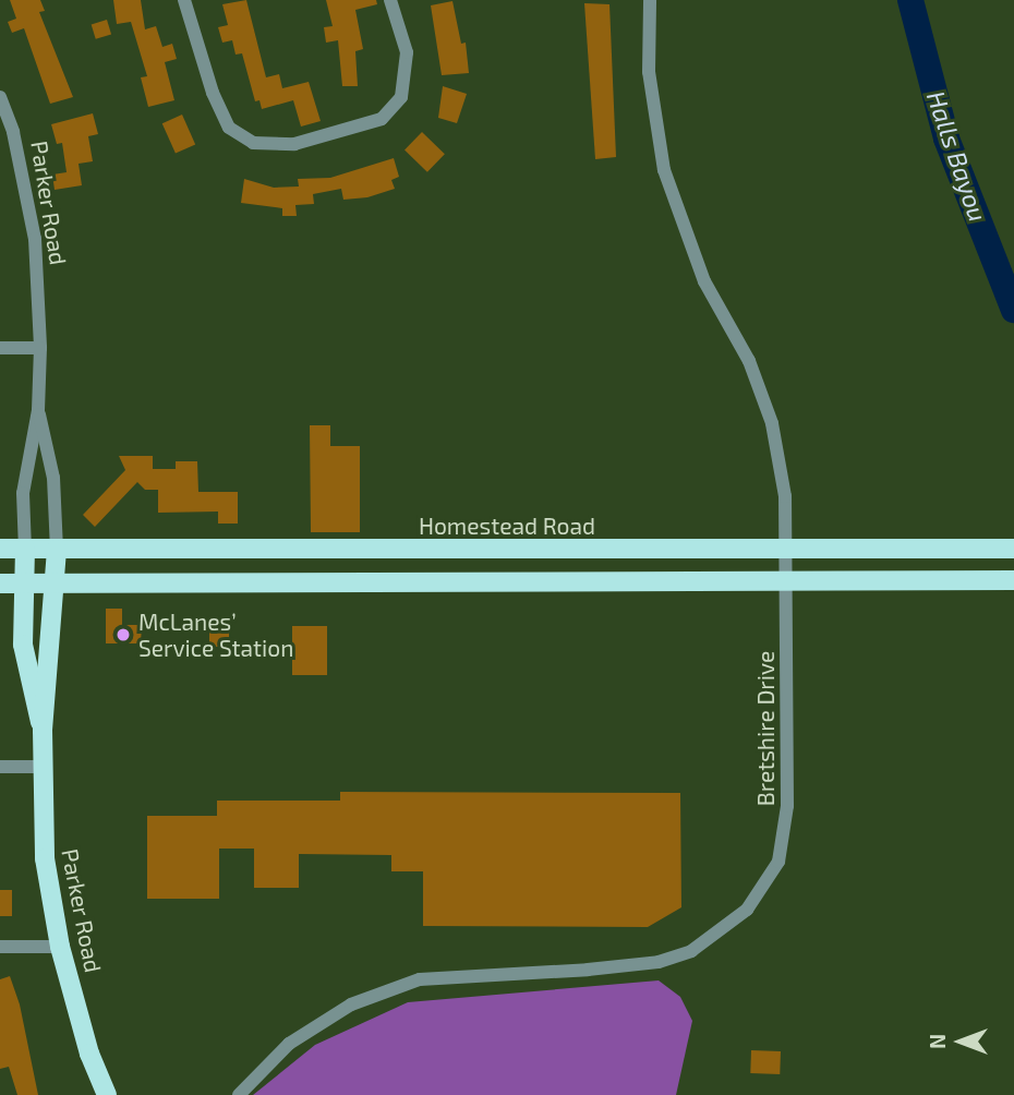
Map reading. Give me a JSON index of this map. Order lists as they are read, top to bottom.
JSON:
{
  "streets": {
    "main road": ["Parker Road", "Homestead Road"],
    "street": ["Bretshire Drive"]
  },
  "crossings": [
    ["Parker Road", "Homestead Road"],
    ["Homestead Road", "Bretshire Drive"]
  ],
  "water": ["Halls Bayou"],
  "places": ["McLanes’ Service Station"],
  "north": "left"
}
